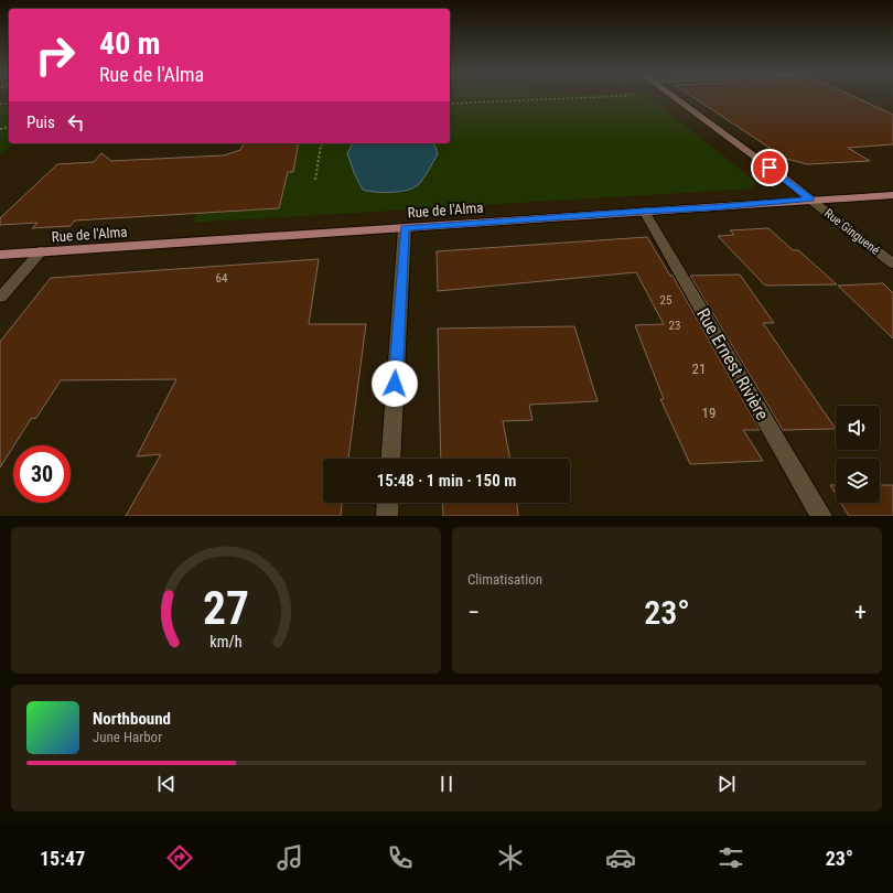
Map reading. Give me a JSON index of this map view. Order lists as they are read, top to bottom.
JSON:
{
  "streets": {
    "main road": ["Rue de l'Alma"],
    "street": ["Rue Ginguené", "Rue Ernest Rivière"]
  },
  "crossings": [
    ["Rue de l'Alma", "Rue Ginguené"],
    ["Rue de l'Alma", "Rue Ernest Rivière"]
  ],
  "house_numbers": [
    "64",
    "25",
    "23",
    "21",
    "19"
  ],
  "page": {
    "turn": ["40 m", "Rue de l'Alma"],
    "then": "Puis",
    "limit": "30",
    "trip": "15:48 · 1 min · 150 m",
    "tile": "Climatisation",
    "heat": ["−", "23°", "+"],
    "song": ["Northbound", "June Harbor"],
    "tabs": ["15:47", "23°"],
    "gauge": ["27", "km/h"]
  }
}
